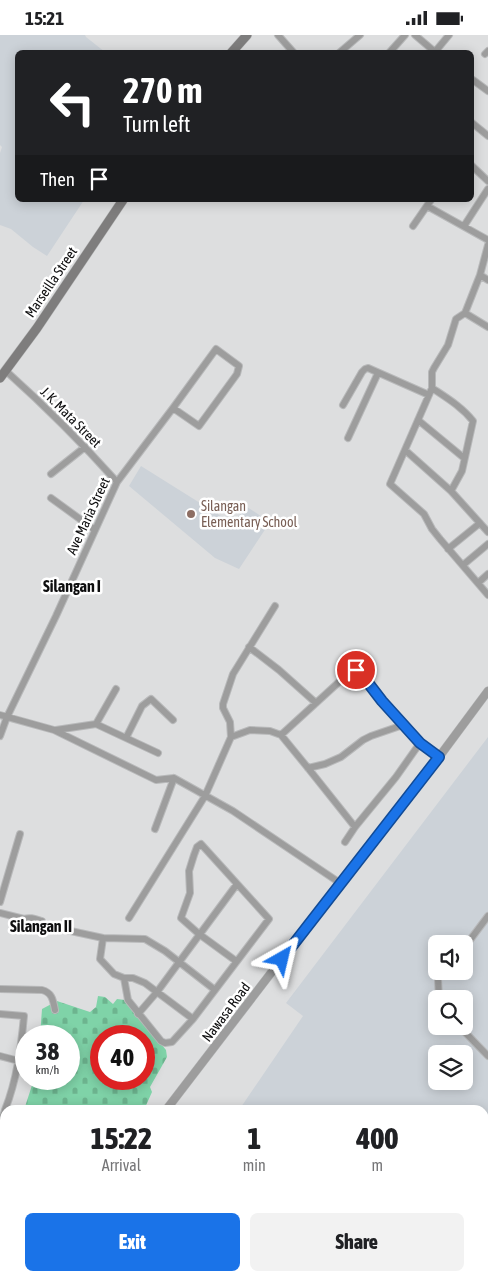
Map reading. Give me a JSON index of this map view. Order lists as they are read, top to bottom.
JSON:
{
  "streets": {
    "main road": ["Marseilla Street"],
    "street": ["J. K. Mata Street", "Ave Maria Street", "Nawasa Road"]
  },
  "crossings": [
    ["Marseilla Street", "J. K. Mata Street"],
    ["J. K. Mata Street", "Ave Maria Street"]
  ],
  "districts": ["Silangan I", "Silangan II"],
  "places": ["Silangan Elementary School"],
  "page": {
    "status": "15:21",
    "turn": ["270 m", "Turn left"],
    "then": "Then",
    "speed": "38 km/h",
    "limit": "40",
    "eta": [
      "15:22",
      "Arrival",
      "1",
      "min",
      "400",
      "m"
    ],
    "buttons": ["Exit", "Share"]
  }
}
